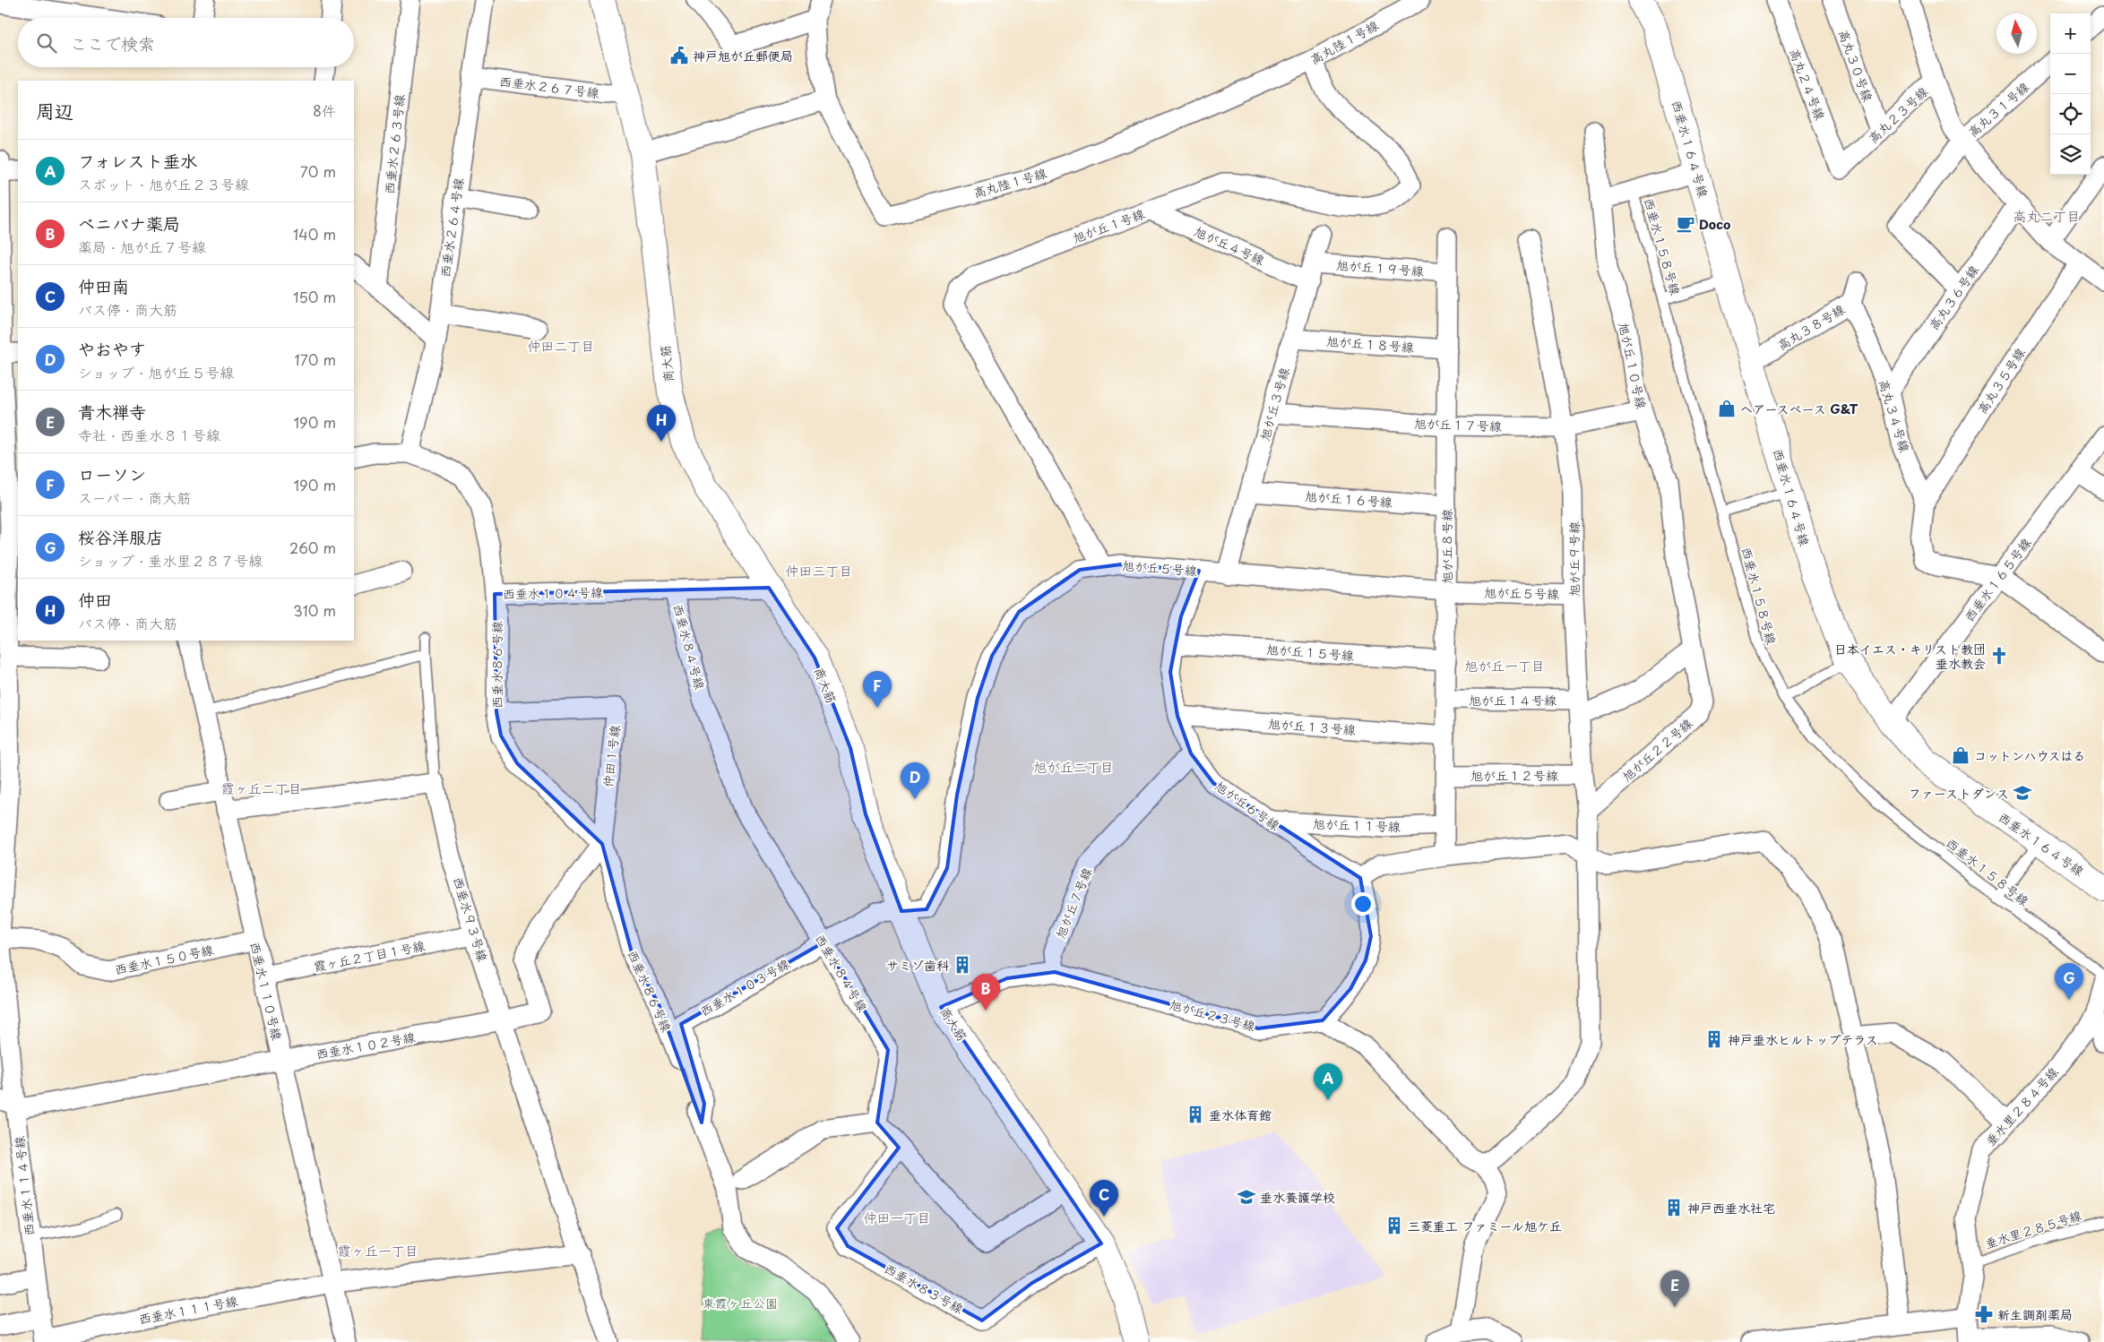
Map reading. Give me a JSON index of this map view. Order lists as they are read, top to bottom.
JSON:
{
  "streets": {
    "street": [
      "高丸陸１号線",
      "高丸３０号線",
      "高丸２４号線",
      "西垂水２６７号線",
      "高丸３１号線",
      "高丸２３号線",
      "西垂水２６３号線",
      "西垂水１６４号線",
      "旭が丘１号線",
      "西垂水２６４号線",
      "旭が丘４号線",
      "旭が丘１９号線",
      "高丸３６号線",
      "高丸３８号線",
      "旭が丘１８号線",
      "商大筋",
      "旭が丘１０号線",
      "高丸３５号線",
      "旭が丘３号線",
      "高丸３４号線",
      "旭が丘１７号線",
      "旭が丘１６号線",
      "旭が丘８号線",
      "旭が丘９号線",
      "旭が丘５号線",
      "西垂水１６５号線",
      "西垂水１０４号線",
      "西垂水８４号線",
      "旭が丘１５号線",
      "西垂水８６号線",
      "旭が丘１４号線",
      "旭が丘１３号線",
      "旭が丘２２号線",
      "仲田１号線",
      "旭が丘１２号線",
      "旭が丘６号線",
      "旭が丘１１号線",
      "旭が丘７号線",
      "西垂水９３号線",
      "霞ヶ丘２丁目１号線",
      "西垂水１５０号線",
      "西垂水１０３号線",
      "西垂水１１０号線",
      "旭が丘２３号線",
      "西垂水１０２号線",
      "垂水里２８４号線",
      "西垂水１１４号線",
      "西垂水８３号線",
      "西垂水１１１号線"
    ],
    "lane": ["西垂水１５８号線", "垂水里２８５号線"]
  },
  "crossings": [
    ["高丸陸１号線", "旭が丘１号線"],
    ["高丸３０号線", "高丸２３号線"],
    ["高丸２４号線", "高丸２３号線"],
    ["西垂水２６７号線", "西垂水２６４号線"],
    ["西垂水２６７号線", "商大筋"],
    ["西垂水１６４号線", "高丸３８号線"],
    ["西垂水１６４号線", "西垂水１６５号線"],
    ["旭が丘１号線", "旭が丘４号線"],
    ["旭が丘１号線", "旭が丘５号線"],
    ["西垂水２６４号線", "西垂水１０４号線"],
    ["旭が丘４号線", "旭が丘１９号線"],
    ["旭が丘４号線", "旭が丘３号線"],
    ["旭が丘１９号線", "旭が丘３号線"],
    ["旭が丘１９号線", "旭が丘８号線"],
    ["高丸３６号線", "高丸３４号線"],
    ["高丸３８号線", "高丸３４号線"],
    ["旭が丘１８号線", "旭が丘３号線"],
    ["旭が丘１８号線", "旭が丘８号線"],
    ["商大筋", "旭が丘５号線"],
    ["商大筋", "西垂水１０４号線"],
    ["商大筋", "西垂水１０３号線"],
    ["商大筋", "西垂水８３号線"],
    ["旭が丘１０号線", "旭が丘１７号線"],
    ["旭が丘１０号線", "旭が丘２２号線"],
    ["高丸３５号線", "高丸３４号線"],
    ["旭が丘３号線", "旭が丘１７号線"],
    ["旭が丘３号線", "旭が丘１６号線"],
    ["旭が丘３号線", "旭が丘５号線"],
    ["高丸３４号線", "西垂水１６５号線"],
    ["旭が丘１７号線", "旭が丘８号線"],
    ["旭が丘１７号線", "旭が丘９号線"],
    ["旭が丘１６号線", "旭が丘８号線"],
    ["旭が丘８号線", "旭が丘５号線"],
    ["旭が丘８号線", "旭が丘１５号線"],
    ["旭が丘８号線", "旭が丘１４号線"],
    ["旭が丘８号線", "旭が丘１３号線"],
    ["旭が丘８号線", "旭が丘１２号線"],
    ["旭が丘８号線", "旭が丘１１号線"],
    ["旭が丘９号線", "旭が丘５号線"],
    ["旭が丘９号線", "旭が丘１４号線"],
    ["旭が丘９号線", "旭が丘２２号線"],
    ["旭が丘９号線", "旭が丘１２号線"],
    ["旭が丘５号線", "旭が丘６号線"],
    ["旭が丘５号線", "西垂水１０３号線"],
    ["西垂水１０４号線", "西垂水８４号線"],
    ["西垂水１０４号線", "西垂水８６号線"],
    ["西垂水８４号線", "西垂水１０３号線"],
    ["旭が丘１５号線", "旭が丘６号線"],
    ["西垂水８６号線", "仲田１号線"],
    ["西垂水８６号線", "西垂水１０３号線"],
    ["西垂水８６号線", "西垂水１０２号線"],
    ["旭が丘１３号線", "旭が丘６号線"],
    ["仲田１号線", "西垂水１０２号線"],
    ["旭が丘６号線", "旭が丘１１号線"],
    ["旭が丘６号線", "旭が丘７号線"],
    ["旭が丘７号線", "旭が丘２３号線"],
    ["西垂水９３号線", "霞ヶ丘２丁目１号線"],
    ["西垂水９３号線", "西垂水１０２号線"],
    ["西垂水９３号線", "西垂水１１１号線"],
    ["霞ヶ丘２丁目１号線", "西垂水１１０号線"],
    ["西垂水１５０号線", "西垂水１１０号線"],
    ["西垂水１５０号線", "西垂水１１４号線"],
    ["西垂水１１０号線", "西垂水１０２号線"],
    ["西垂水１１０号線", "西垂水１１１号線"],
    ["西垂水１０２号線", "西垂水１１４号線"],
    ["垂水里２８４号線", "垂水里２８５号線"],
    ["西垂水１１４号線", "西垂水１１１号線"]
  ],
  "districts": [
    "高丸二丁目",
    "仲田二丁目",
    "仲田三丁目",
    "旭が丘一丁目",
    "旭が丘二丁目",
    "霞ヶ丘二丁目",
    "仲田一丁目",
    "霞ヶ丘一丁目"
  ],
  "parks": ["東霞ヶ丘公園"],
  "places": {
    "public building": ["神戸旭が丘郵便局"],
    "cafe": ["Doco"],
    "shop": ["ヘアースペース G&T", "コットンハウスはる"],
    "church": ["日本イエス・キリスト教団 垂水教会"],
    "school or university": ["ファーストダンス", "垂水養護学校"],
    "building": [
      "サミゾ歯科",
      "神戸垂水ヒルトップテラス",
      "垂水体育館",
      "神戸西垂水社宅",
      "三菱重工 ファミール旭ケ丘"
    ],
    "pharmacy": ["新生調剤薬局"]
  },
  "north": "top",
  "page": {
    "map_buttons": ["+", "−"],
    "search": "ここで検索",
    "heading": ["周辺", "8件"],
    "list": [
      {
        "mark": "A",
        "name": "フォレスト垂水",
        "note": "スポット · 旭が丘２３号線",
        "value": "70 m"
      },
      {
        "mark": "B",
        "name": "ベニバナ薬局",
        "note": "薬局 · 旭が丘７号線",
        "value": "140 m"
      },
      {
        "mark": "C",
        "name": "仲田南",
        "note": "バス停 · 商大筋",
        "value": "150 m"
      },
      {
        "mark": "D",
        "name": "やおやす",
        "note": "ショップ · 旭が丘５号線",
        "value": "170 m"
      },
      {
        "mark": "E",
        "name": "青木禅寺",
        "note": "寺社 · 西垂水８１号線",
        "value": "190 m"
      },
      {
        "mark": "F",
        "name": "ローソン",
        "note": "スーパー · 商大筋",
        "value": "190 m"
      },
      {
        "mark": "G",
        "name": "桜谷洋服店",
        "note": "ショップ · 垂水里２８７号線",
        "value": "260 m"
      },
      {
        "mark": "H",
        "name": "仲田",
        "note": "バス停 · 商大筋",
        "value": "310 m"
      }
    ],
    "pins": [
      "H",
      "F",
      "D",
      "G",
      "B",
      "A",
      "C",
      "E"
    ]
  }
}
